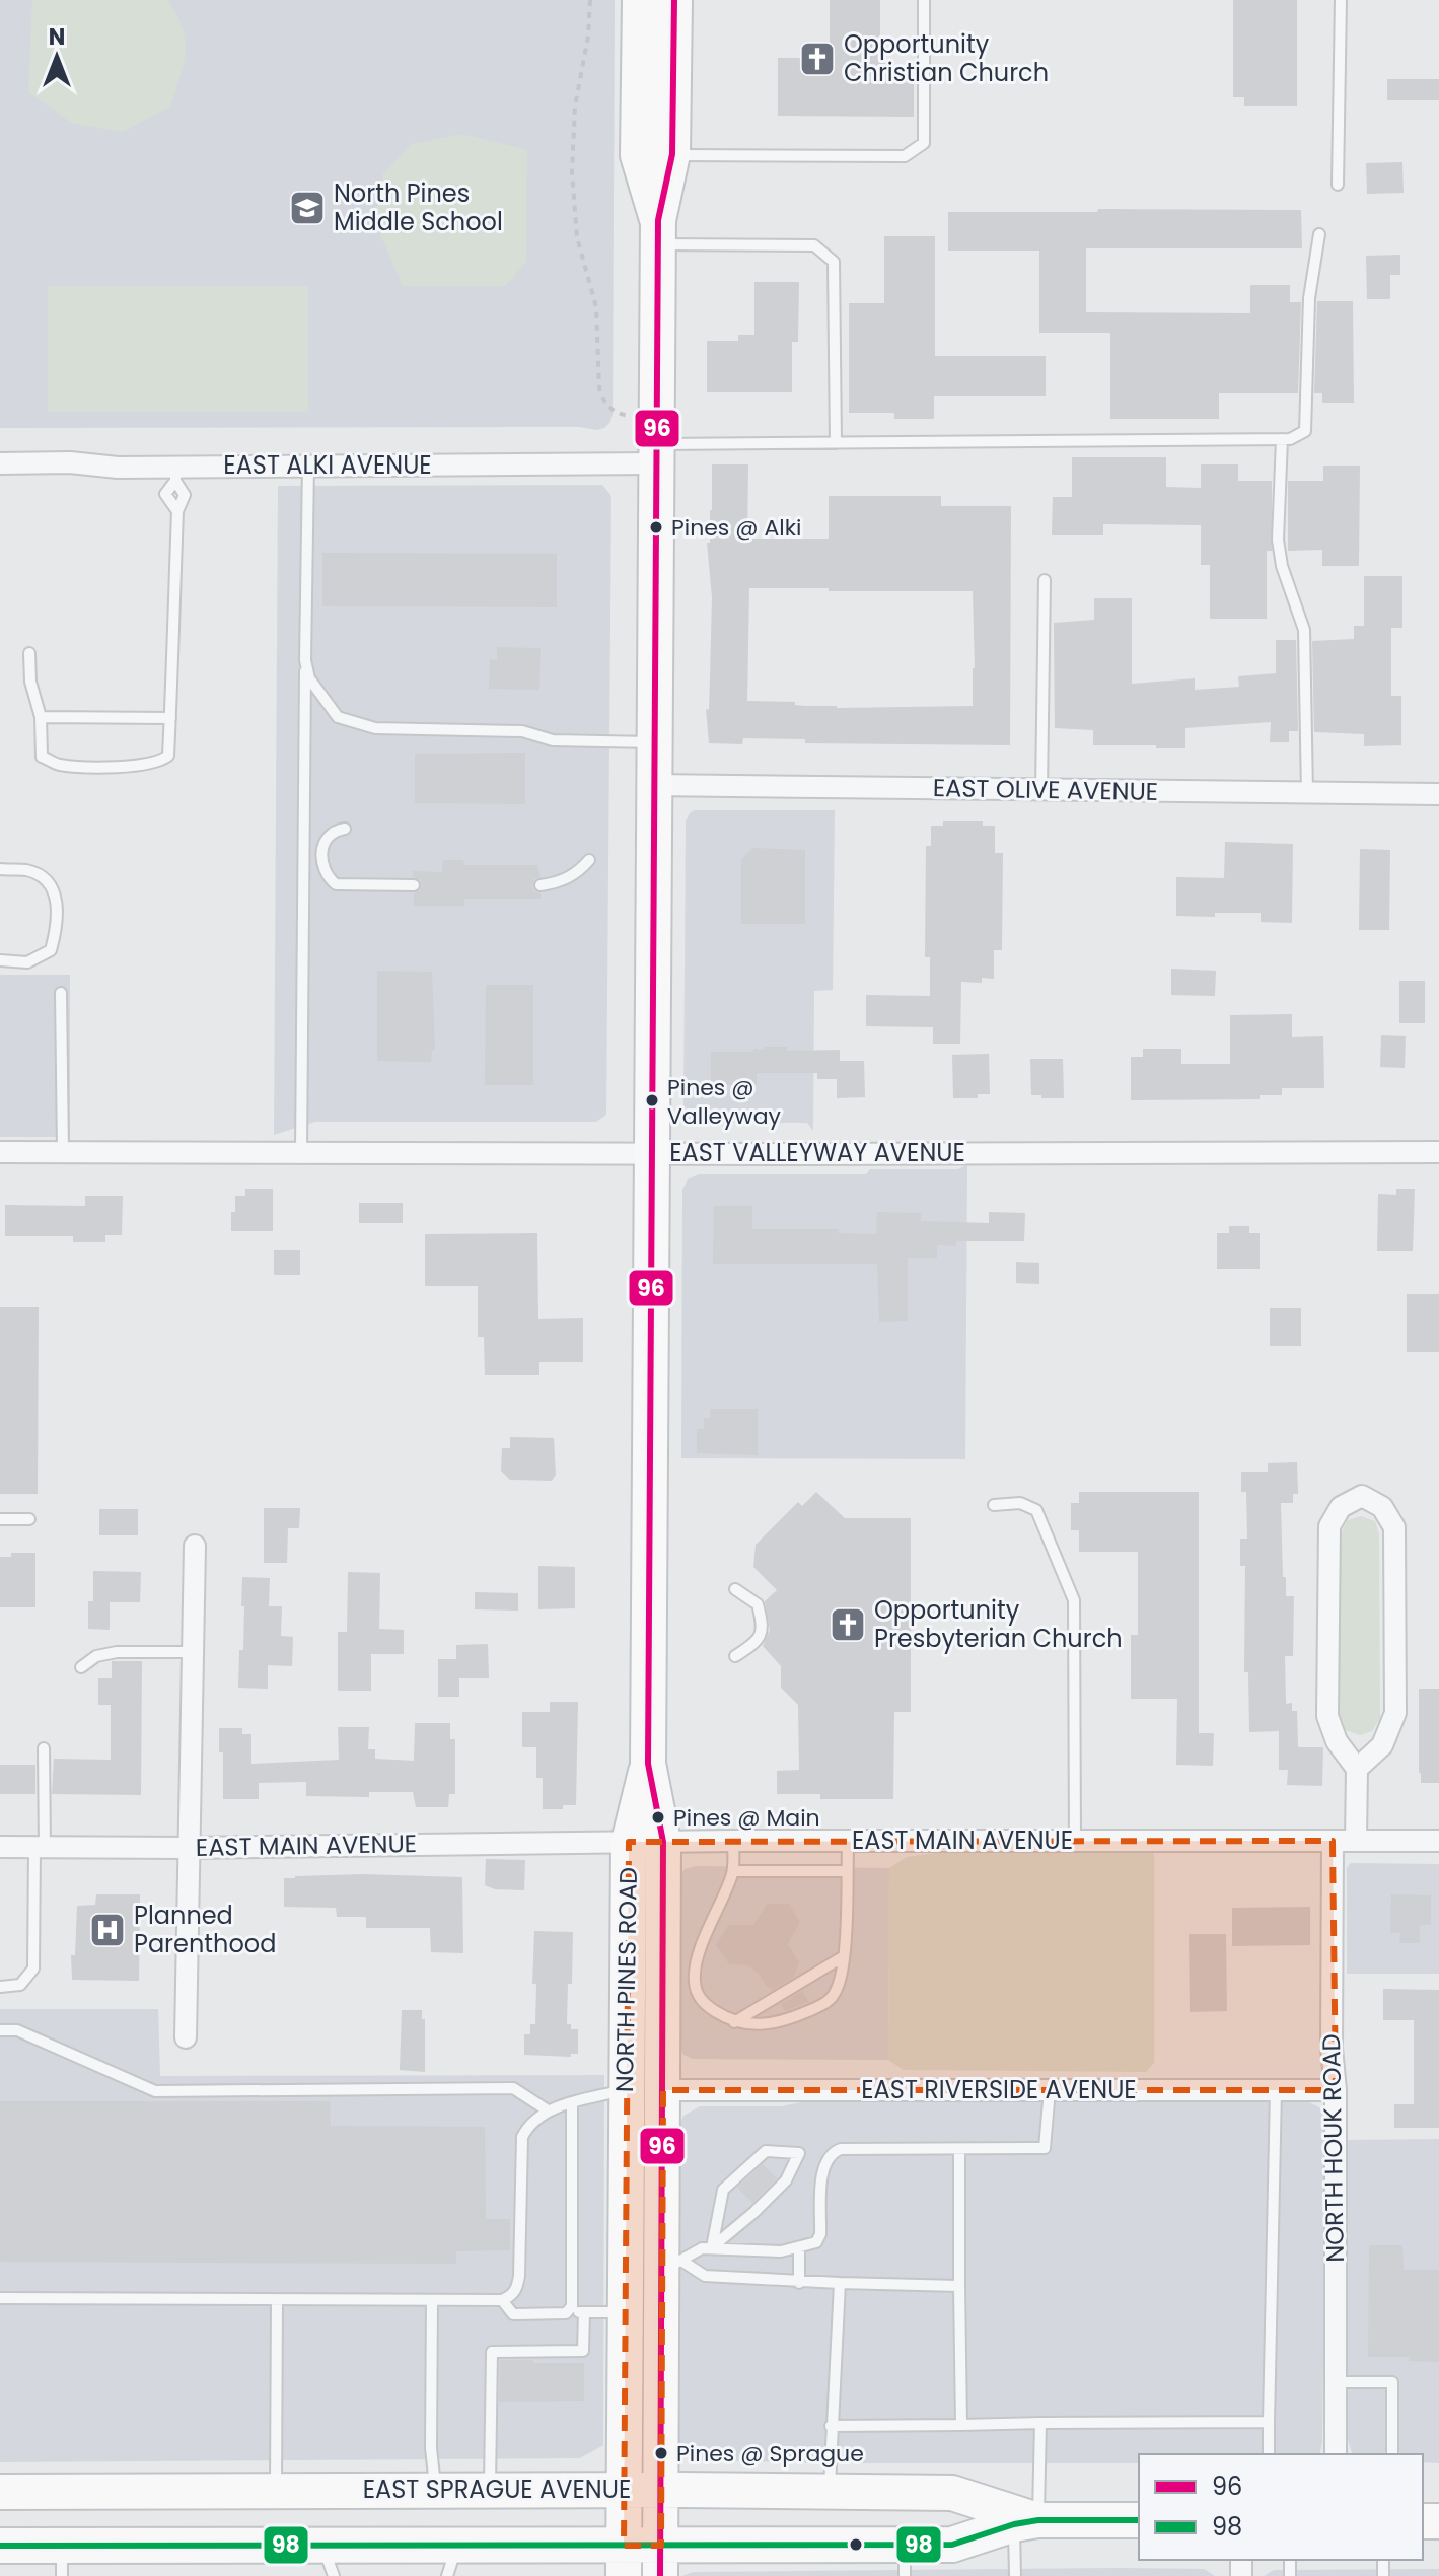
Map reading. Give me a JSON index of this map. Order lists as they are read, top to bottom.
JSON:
{
  "streets": {
    "main road": ["NORTH PINES ROAD", "EAST SPRAGUE AVENUE"],
    "street": [
      "EAST ALKI AVENUE",
      "EAST OLIVE AVENUE",
      "EAST VALLEYWAY AVENUE",
      "EAST MAIN AVENUE",
      "EAST RIVERSIDE AVENUE",
      "NORTH HOUK ROAD"
    ]
  },
  "crossings": [
    ["EAST ALKI AVENUE", "NORTH PINES ROAD"],
    ["EAST OLIVE AVENUE", "NORTH PINES ROAD"],
    ["EAST VALLEYWAY AVENUE", "NORTH PINES ROAD"],
    ["EAST MAIN AVENUE", "NORTH PINES ROAD"],
    ["EAST MAIN AVENUE", "NORTH HOUK ROAD"],
    ["NORTH PINES ROAD", "EAST RIVERSIDE AVENUE"],
    ["NORTH PINES ROAD", "EAST SPRAGUE AVENUE"],
    ["EAST RIVERSIDE AVENUE", "NORTH HOUK ROAD"]
  ],
  "places": {
    "church": ["Opportunity Christian Church", "Opportunity Presbyterian Church"],
    "school or university": ["North Pines Middle School"],
    "other": [
      "Pines @ Alki",
      "Pines @ Valleyway",
      "Pines @ Main",
      "Pines @ Sprague"
    ],
    "hospital": ["Planned Parenthood"]
  },
  "lines": ["transit line 96", "transit line 98"],
  "legend": ["96", "98"],
  "north": "top"
}
